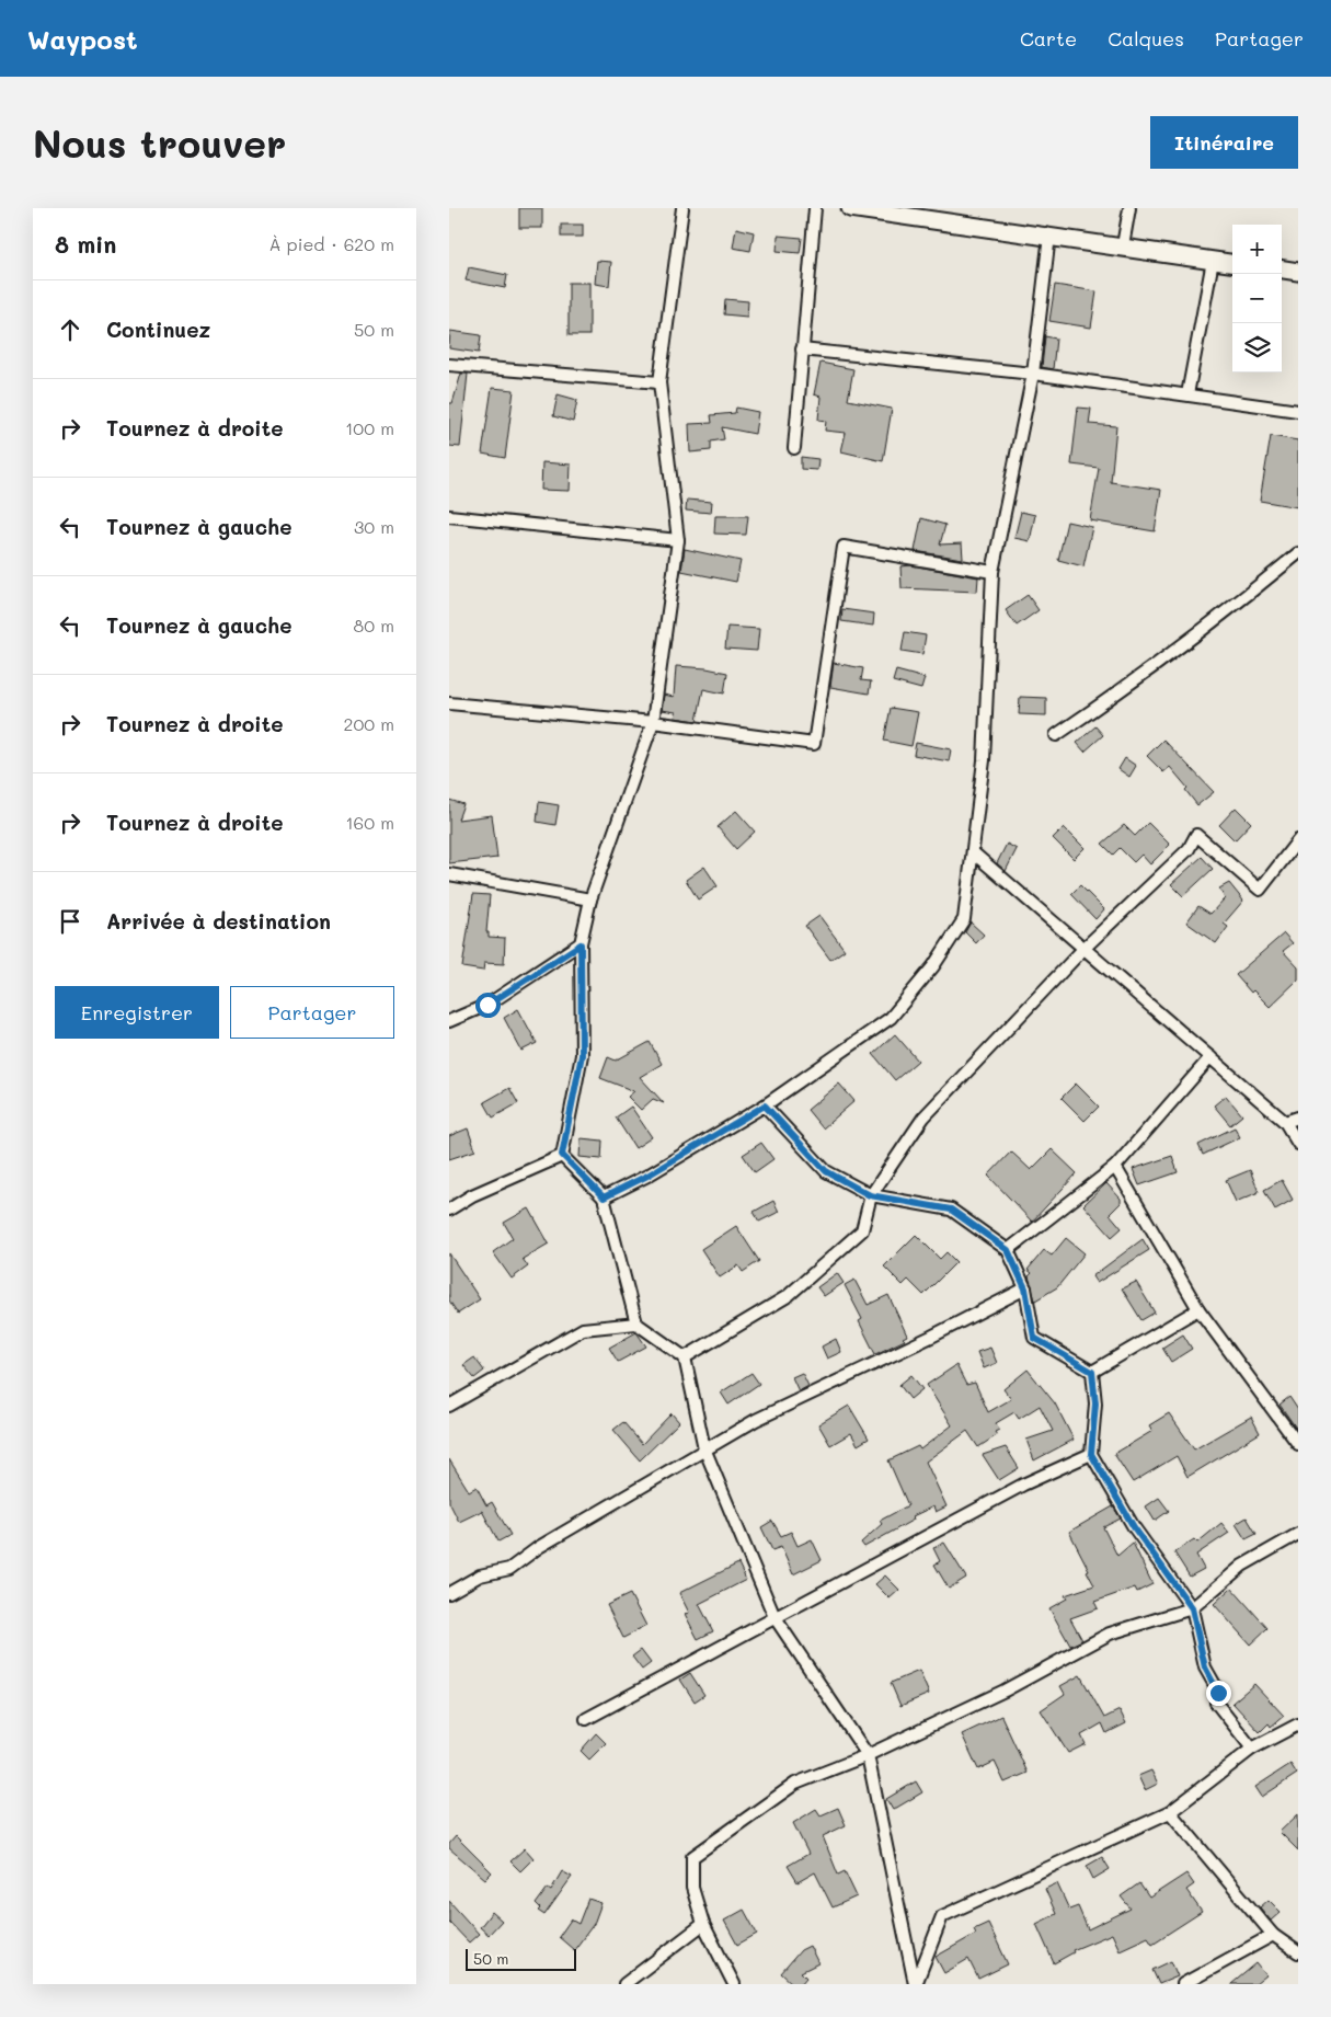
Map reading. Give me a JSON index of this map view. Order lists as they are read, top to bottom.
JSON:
{
  "scale_bar": "50 m",
  "page": {
    "header": "Waypost",
    "nav": ["Carte", "Calques", "Partager"],
    "buttons": [
      "Itinéraire",
      ["Enregistrer", "Partager"]
    ],
    "title": "Nous trouver",
    "heading": ["8 min", "À pied · 620 m"],
    "map_buttons": ["+", "−"],
    "list": [
      ["Continuez", "50 m"],
      ["Tournez à droite", "100 m"],
      ["Tournez à gauche", "30 m"],
      ["Tournez à gauche", "80 m"],
      ["Tournez à droite", "200 m"],
      ["Tournez à droite", "160 m"],
      "Arrivée à destination"
    ],
    "scale": "50 m"
  }
}
